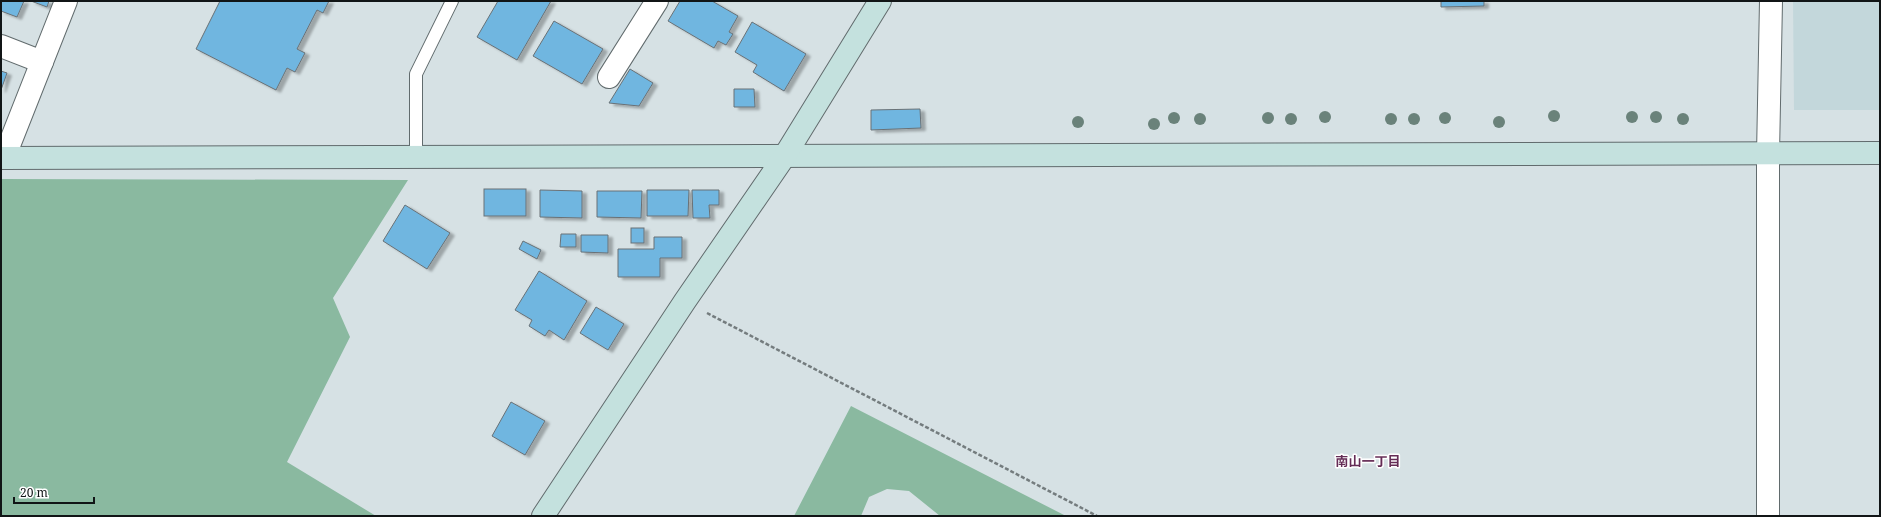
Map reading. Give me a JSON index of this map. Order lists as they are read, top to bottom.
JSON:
{
  "districts": ["南山一丁目"],
  "scale_bar": "20 m"
}
